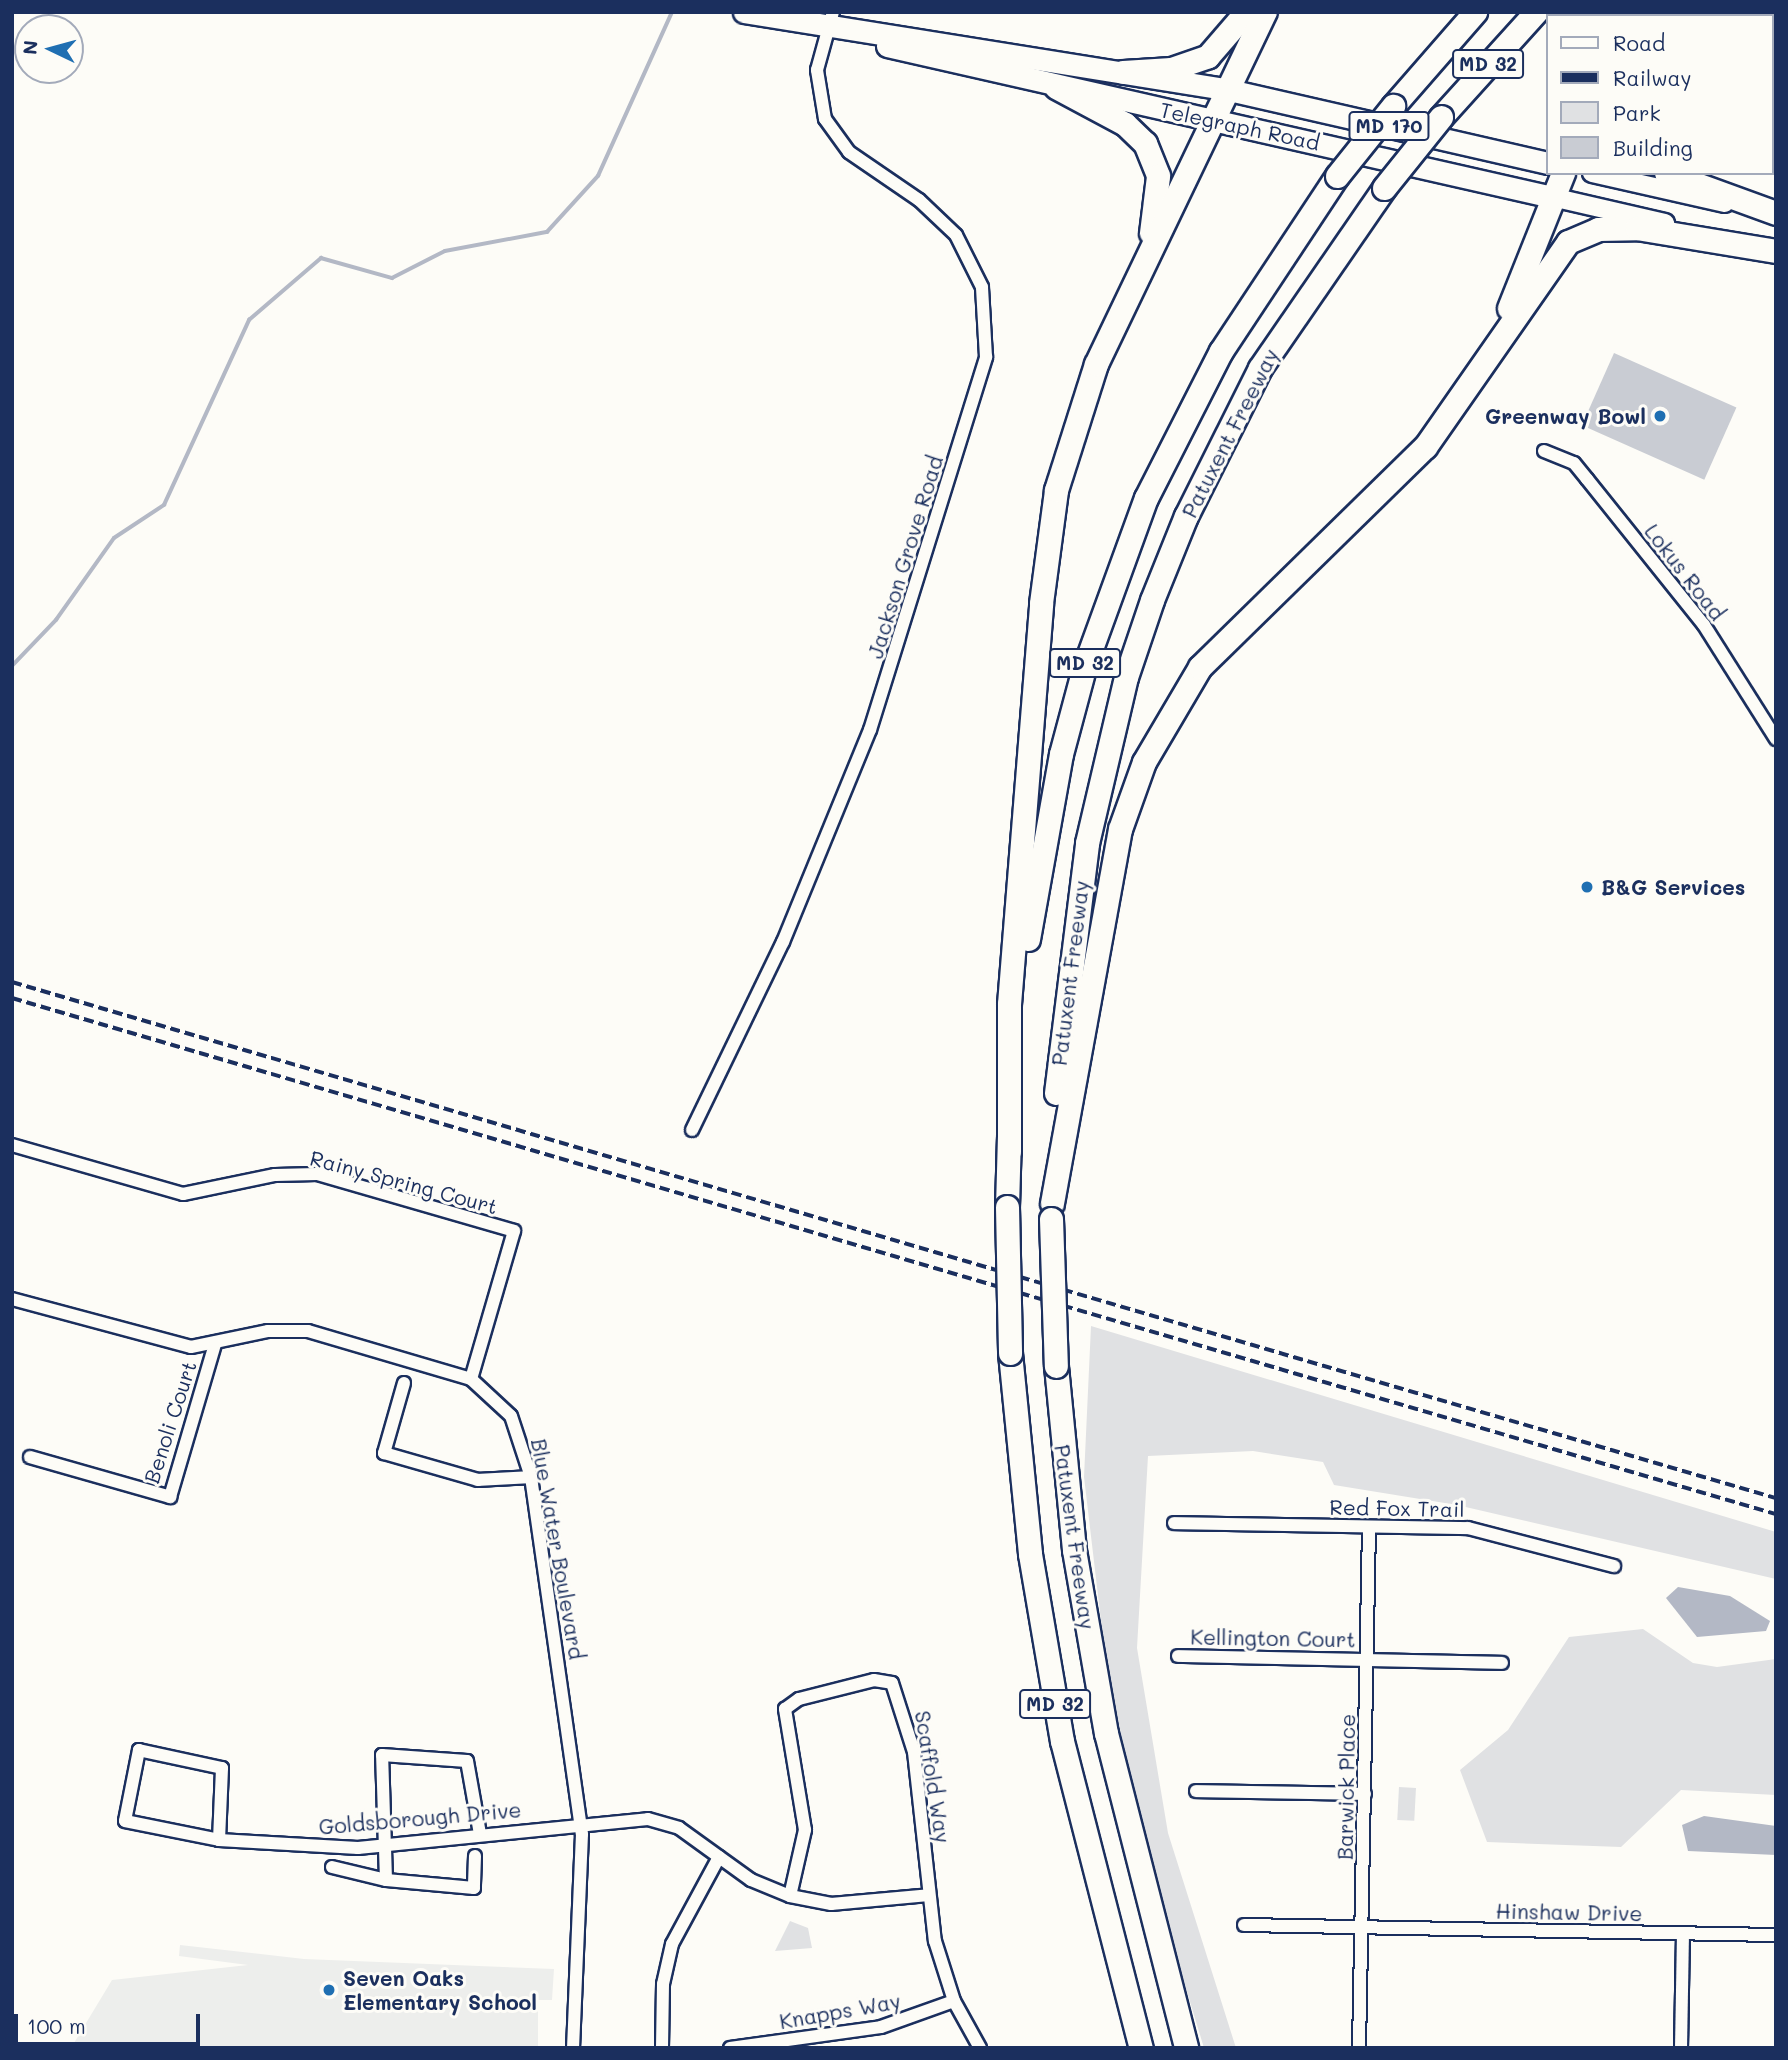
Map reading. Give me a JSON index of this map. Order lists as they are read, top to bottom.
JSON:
{
  "streets": {
    "highway": ["MD 32", "Patuxent Freeway"],
    "main road": ["Telegraph Road", "MD 170"],
    "street": [
      "Jackson Grove Road",
      "Lokus Road",
      "Rainy Spring Court",
      "Benoli Court",
      "Red Fox Trail",
      "Blue Water Boulevard",
      "Kellington Court",
      "Scaffold Way",
      "Barwick Place",
      "Goldsborough Drive",
      "Hinshaw Drive",
      "Knapps Way"
    ]
  },
  "crossings": [
    ["Telegraph Road", "Jackson Grove Road"],
    ["Rainy Spring Court", "Blue Water Boulevard"],
    ["Benoli Court", "Blue Water Boulevard"],
    ["Red Fox Trail", "Barwick Place"],
    ["Blue Water Boulevard", "Goldsborough Drive"],
    ["Kellington Court", "Barwick Place"],
    ["Scaffold Way", "Goldsborough Drive"],
    ["Scaffold Way", "Knapps Way"],
    ["Barwick Place", "Hinshaw Drive"]
  ],
  "places": ["Greenway Bowl", "B&G Services", "Seven Oaks Elementary School"],
  "legend": [
    "Road",
    "Railway",
    "Park",
    "Building"
  ],
  "scale_bar": "100 m",
  "north": "left"
}
